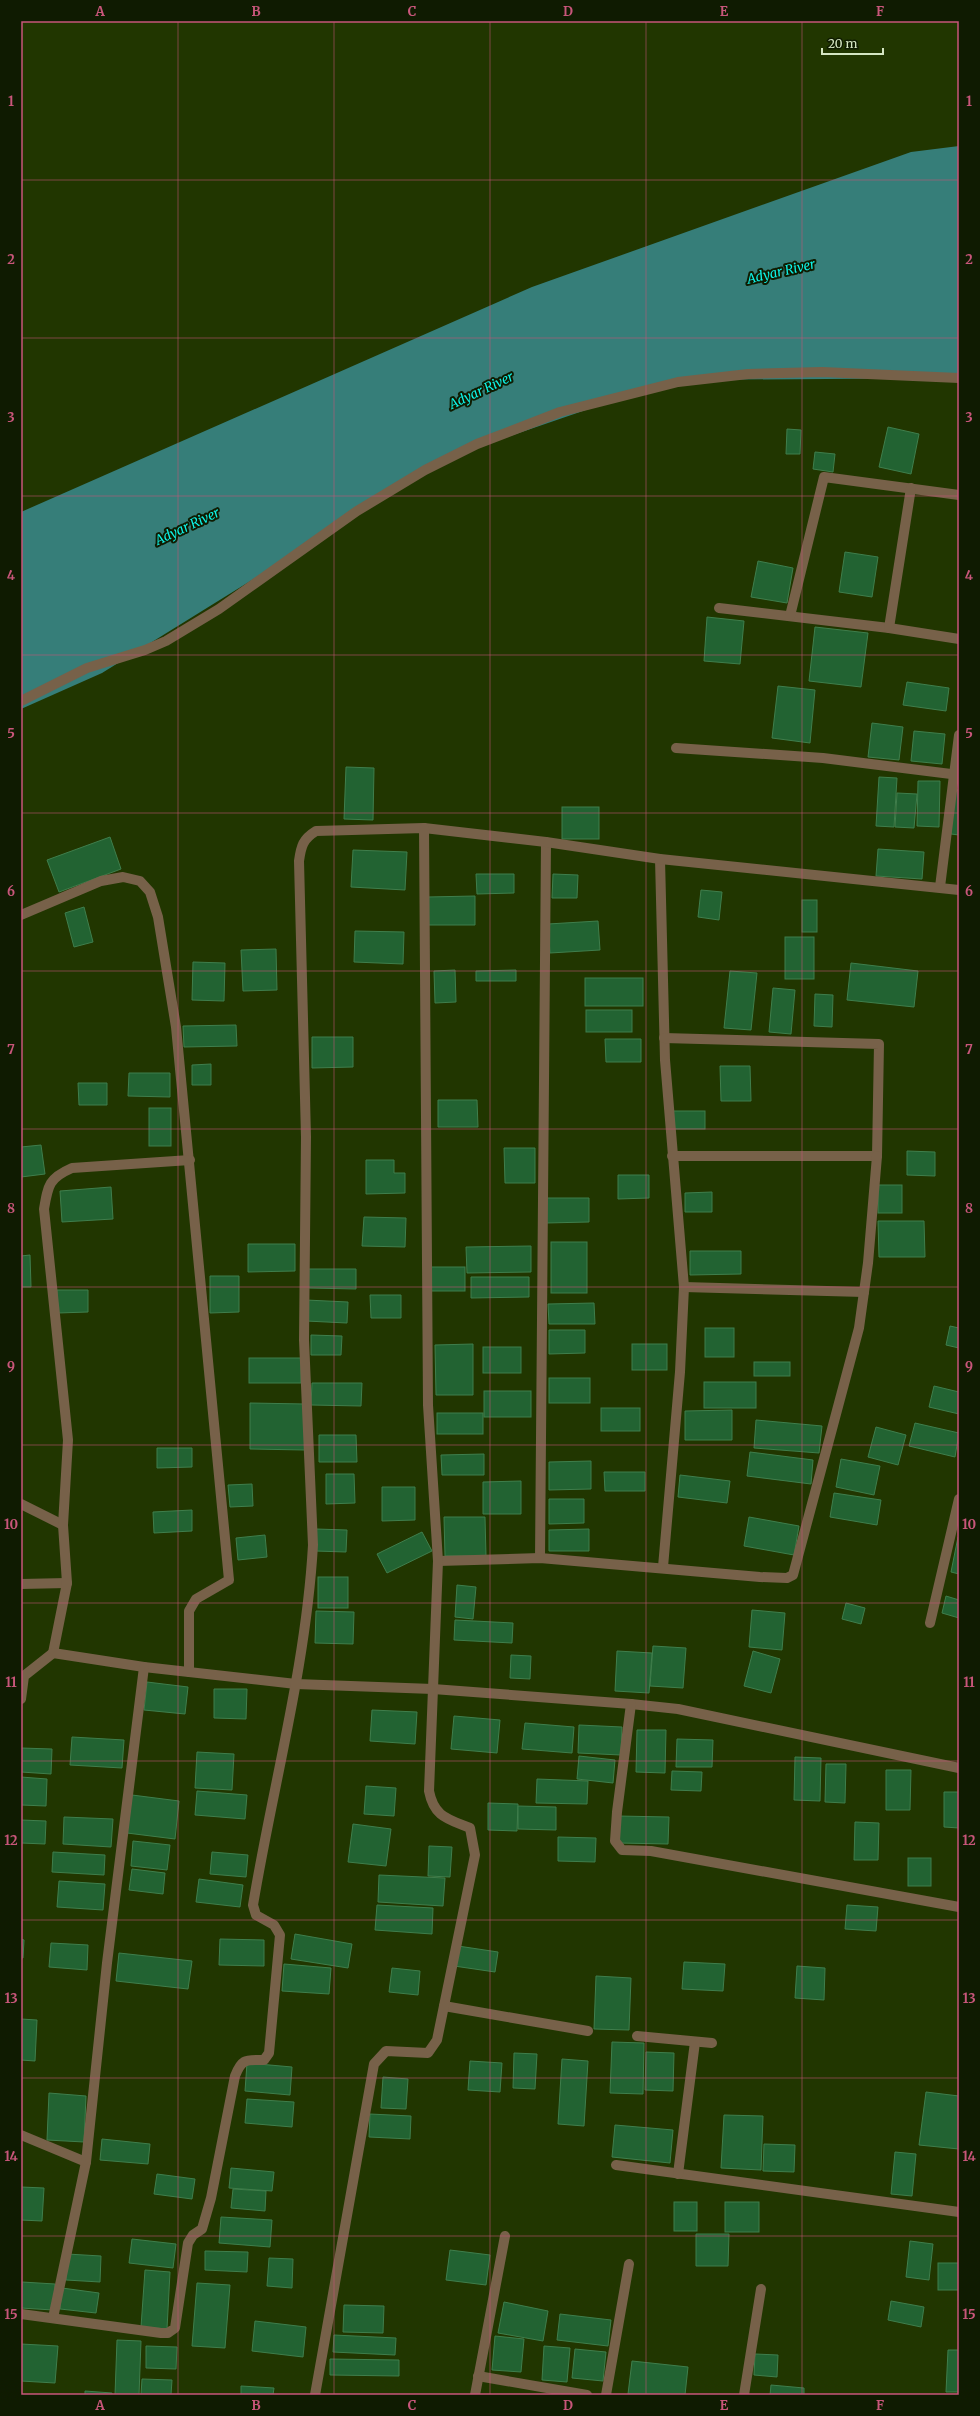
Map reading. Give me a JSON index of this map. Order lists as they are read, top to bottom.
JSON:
{
  "water": ["Adyar River"],
  "scale_bar": "20 m",
  "grid": {
    "columns": [
      "A",
      "B",
      "C",
      "D",
      "E",
      "F"
    ],
    "rows": [
      "1",
      "2",
      "3",
      "4",
      "5",
      "6",
      "7",
      "8",
      "9",
      "10",
      "11",
      "12",
      "13",
      "14",
      "15"
    ]
  }
}
